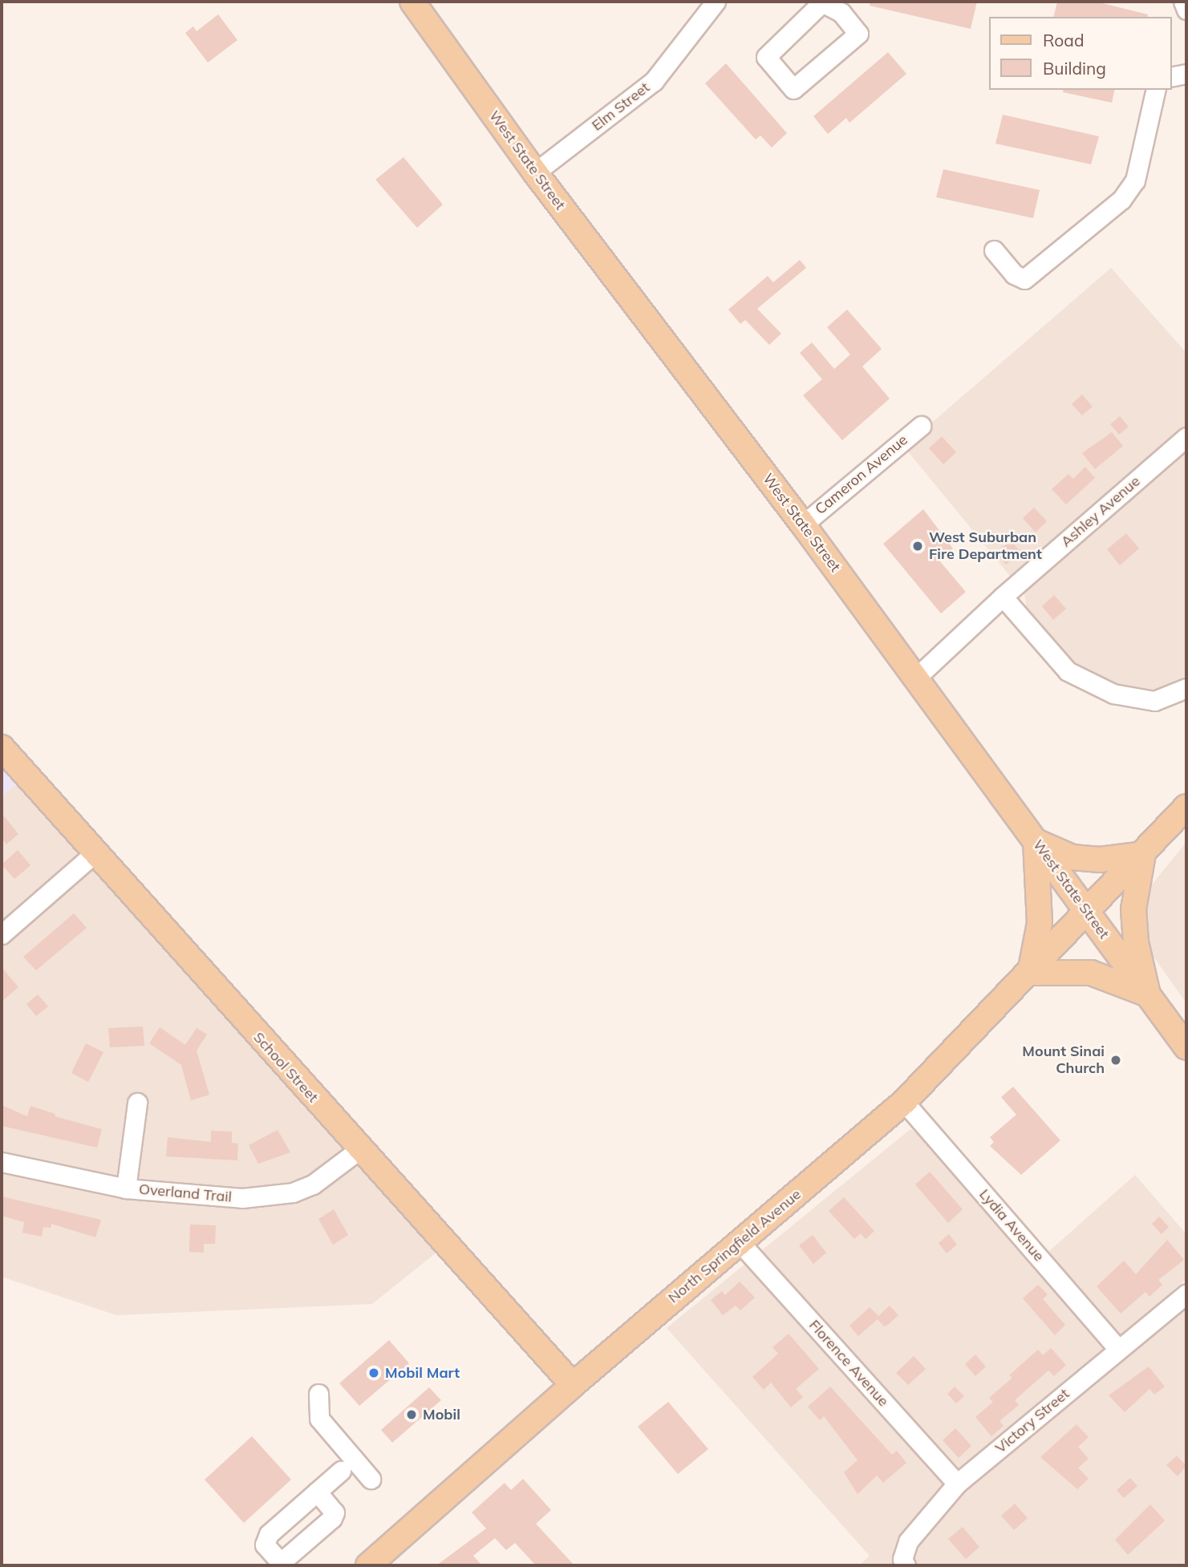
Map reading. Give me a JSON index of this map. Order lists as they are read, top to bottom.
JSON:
{
  "streets": {
    "main road": ["West State Street", "School Street", "North Springfield Avenue"],
    "street": [
      "Elm Street",
      "Cameron Avenue",
      "Ashley Avenue",
      "Overland Trail",
      "Lydia Avenue",
      "Florence Avenue",
      "Victory Street"
    ]
  },
  "crossings": [
    ["Elm Street", "West State Street"],
    ["West State Street", "Cameron Avenue"],
    ["West State Street", "Ashley Avenue"],
    ["West State Street", "North Springfield Avenue"],
    ["School Street", "Overland Trail"],
    ["School Street", "North Springfield Avenue"],
    ["Lydia Avenue", "North Springfield Avenue"],
    ["Lydia Avenue", "Victory Street"],
    ["North Springfield Avenue", "Florence Avenue"],
    ["Florence Avenue", "Victory Street"]
  ],
  "places": [
    "West Suburban Fire Department",
    "Mount Sinai Church",
    "Mobil Mart",
    "Mobil"
  ],
  "legend": ["Road", "Building"]
}
